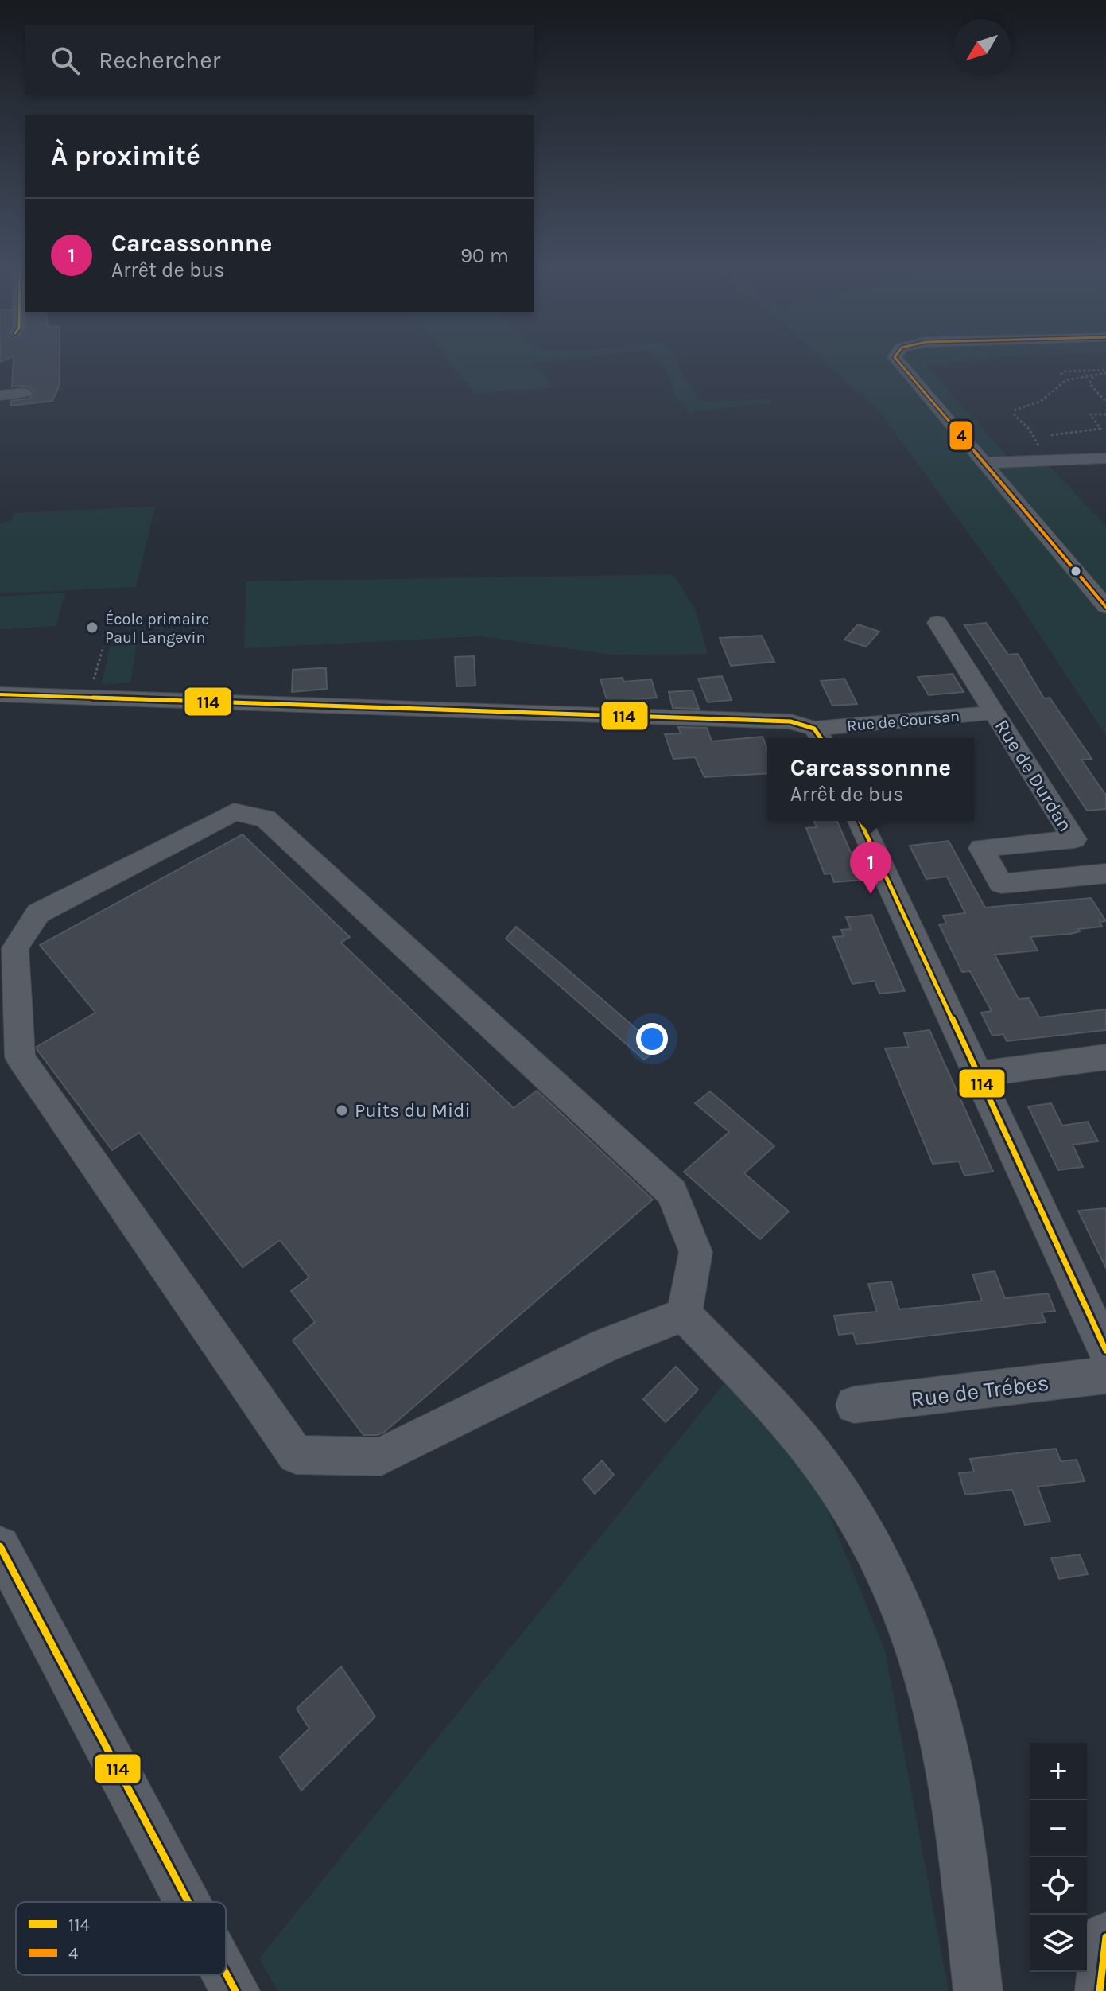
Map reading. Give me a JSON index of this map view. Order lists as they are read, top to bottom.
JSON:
{
  "streets": {
    "street": ["Rue de Coursan", "Rue de Durdan", "Rue de Trébes"]
  },
  "crossings": [
    ["Rue de Coursan", "Rue de Durdan"]
  ],
  "places": ["École primaire Paul Langevin", "Puits du Midi"],
  "lines": ["transit line 4", "transit line 114"],
  "legend": ["114", "4"],
  "north": "bottom left",
  "page": {
    "search": "Rechercher",
    "heading": "À proximité",
    "list": [
      {
        "mark": "1",
        "name": "Carcassonnne",
        "note": "Arrêt de bus",
        "value": "90 m"
      }
    ],
    "popup": ["Carcassonnne", "Arrêt de bus"],
    "pins": "1",
    "map_buttons": ["+", "−"]
  }
}
